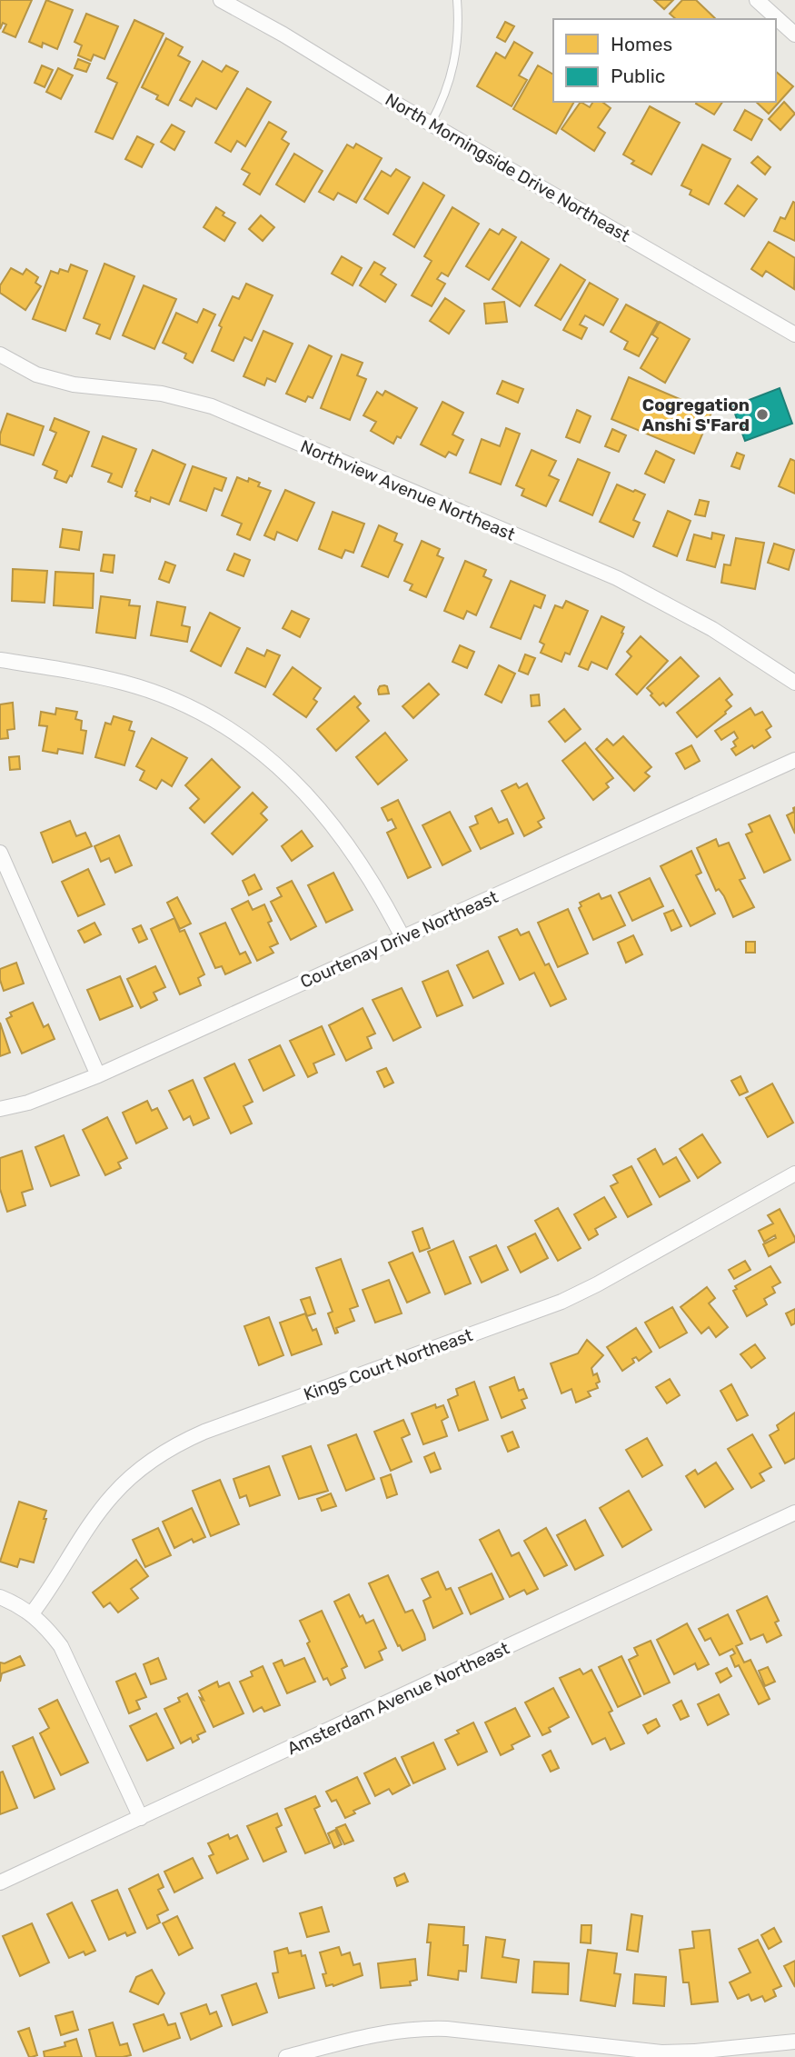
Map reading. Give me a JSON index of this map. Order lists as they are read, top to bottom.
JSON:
{
  "streets": {
    "street": [
      "North Morningside Drive Northeast",
      "Northview Avenue Northeast",
      "Courtenay Drive Northeast",
      "Kings Court Northeast",
      "Amsterdam Avenue Northeast"
    ]
  },
  "places": ["Cogregation Anshi S'Fard"],
  "legend": ["Homes", "Public"]
}
